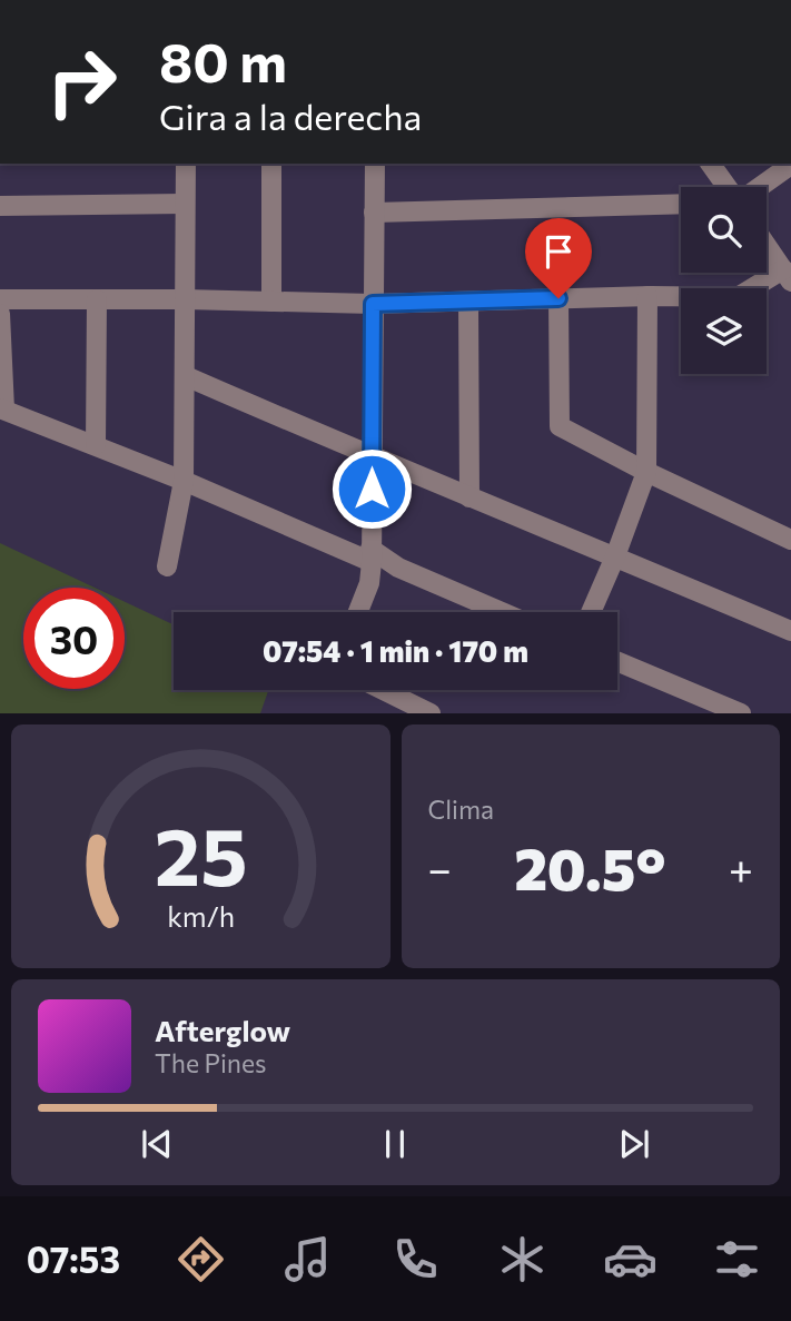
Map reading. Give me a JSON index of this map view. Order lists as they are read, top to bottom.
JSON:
{
  "page": {
    "turn": ["80 m", "Gira a la derecha"],
    "limit": "30",
    "trip": "07:54 · 1 min · 170 m",
    "tile": "Clima",
    "heat": ["−", "20.5°", "+"],
    "song": ["Afterglow", "The Pines"],
    "tabs": "07:53",
    "gauge": ["25", "km/h"]
  }
}
